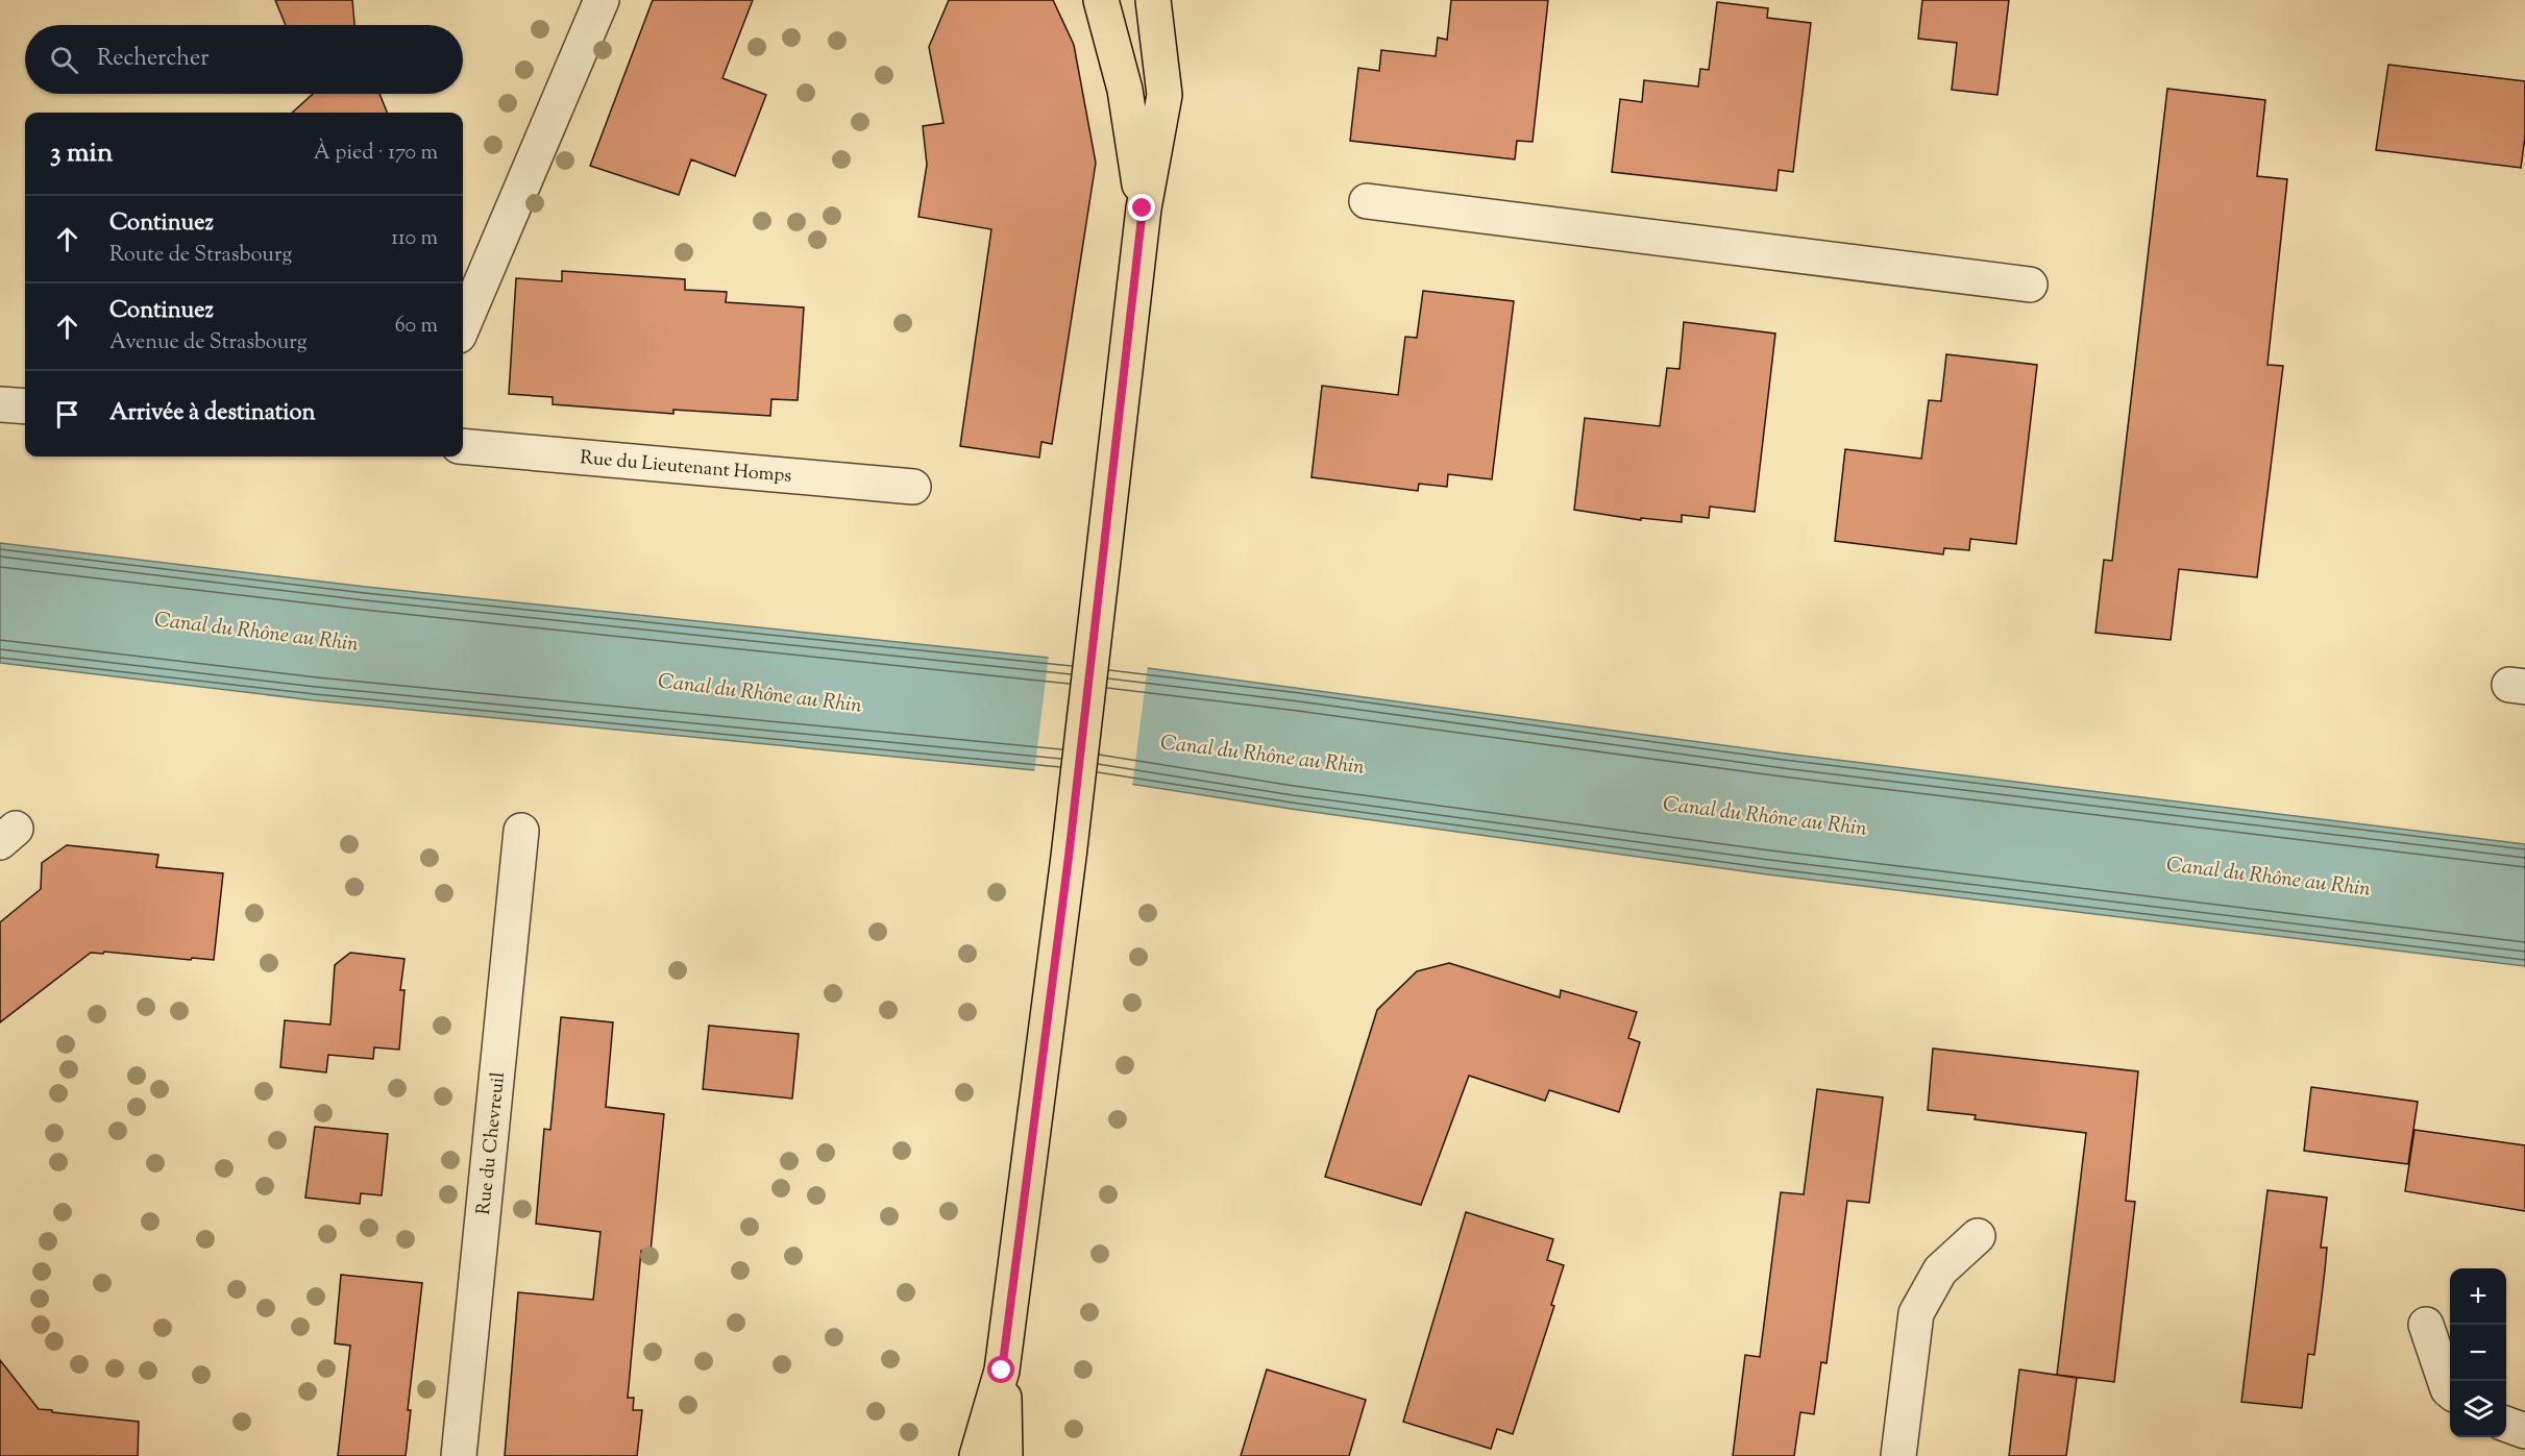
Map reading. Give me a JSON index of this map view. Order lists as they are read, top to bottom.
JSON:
{
  "streets": {
    "street": ["Rue du Lieutenant Homps", "Rue du Chevreuil"]
  },
  "water": ["Canal du Rhône au Rhin"],
  "page": {
    "search": "Rechercher",
    "heading": ["3 min", "À pied · 170 m"],
    "list": [
      ["Continuez", "Route de Strasbourg", "110 m"],
      ["Continuez", "Avenue de Strasbourg", "60 m"],
      "Arrivée à destination"
    ],
    "map_buttons": ["+", "−"]
  }
}
